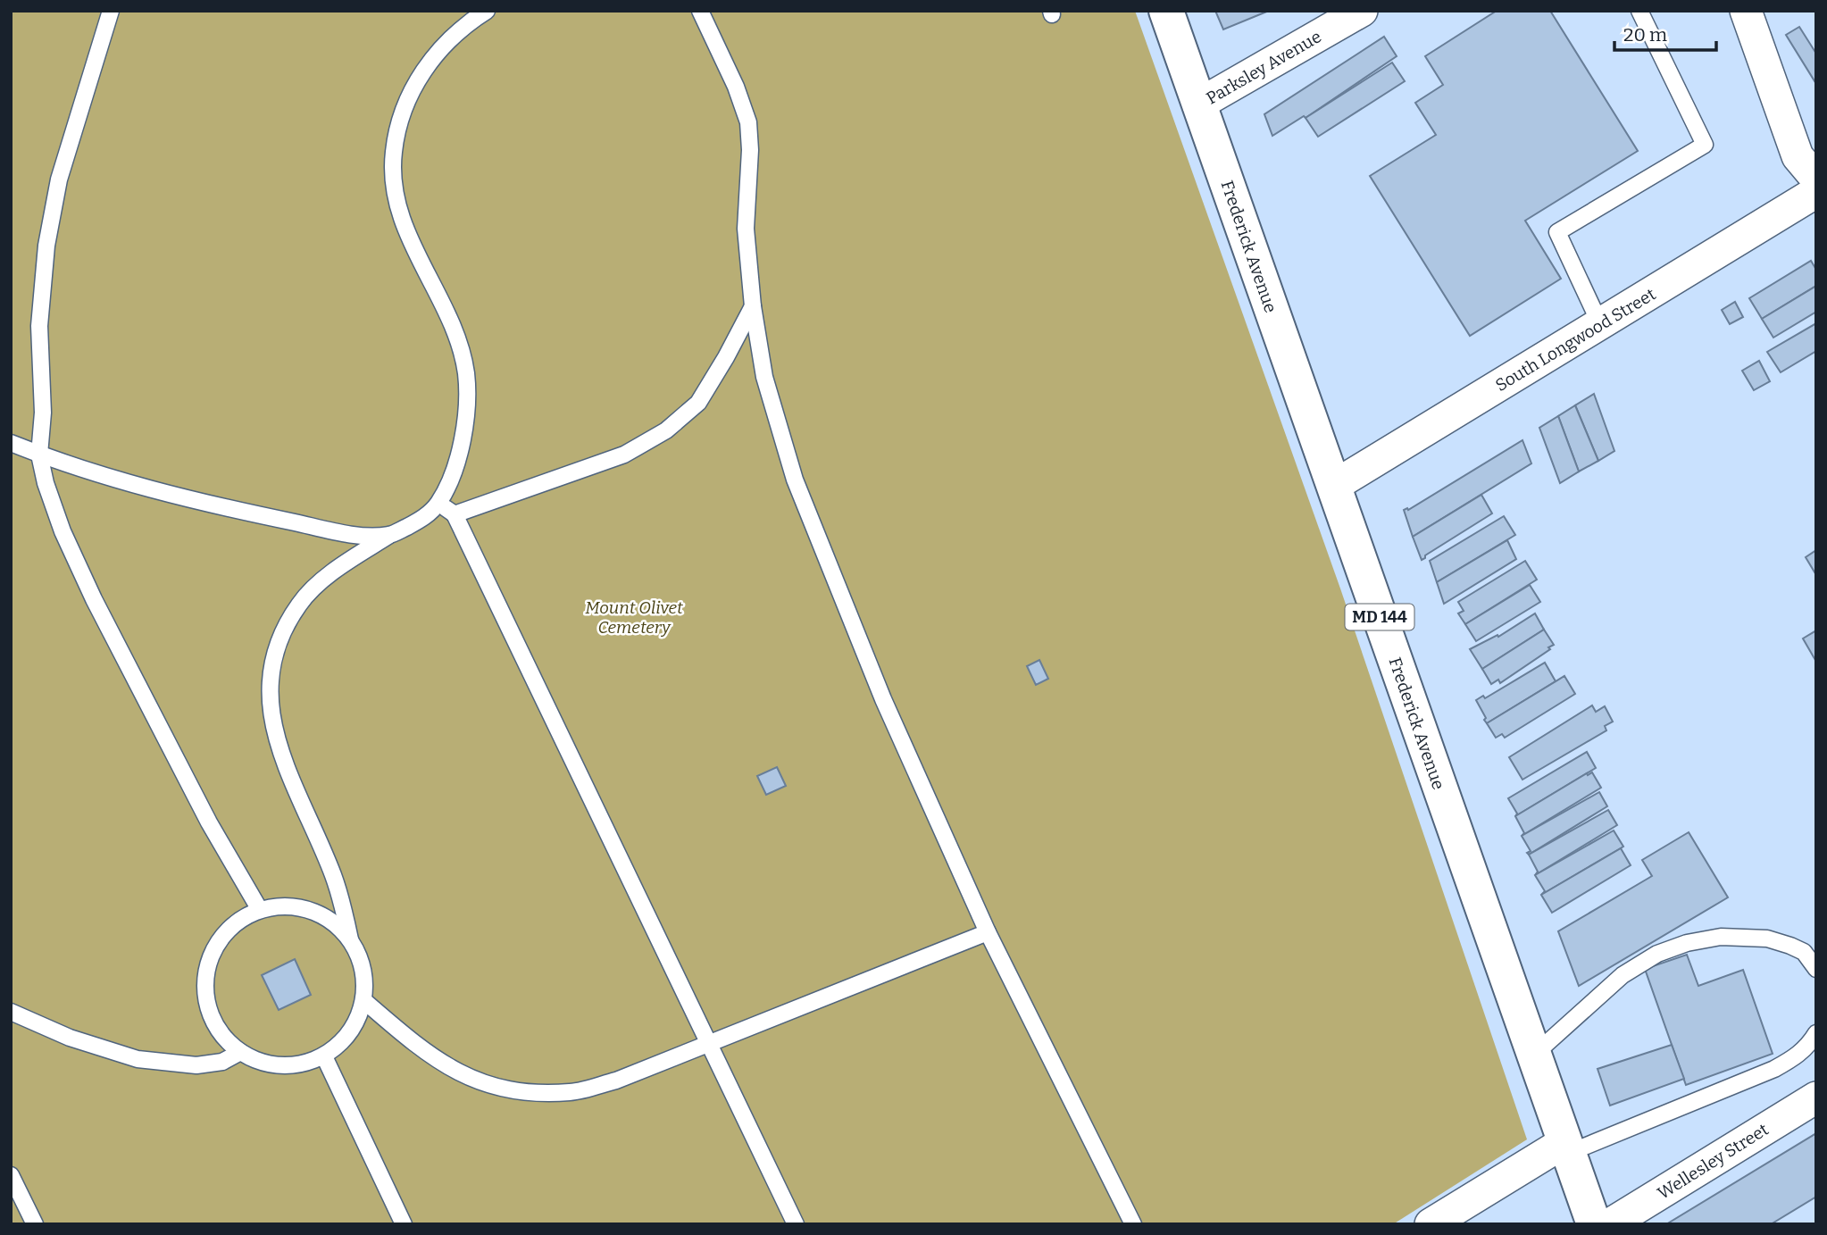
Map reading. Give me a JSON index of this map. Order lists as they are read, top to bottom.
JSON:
{
  "streets": {
    "main road": ["Frederick Avenue", "MD 144"],
    "street": ["Parksley Avenue", "South Longwood Street", "Wellesley Street"]
  },
  "crossings": [
    ["Parksley Avenue", "Frederick Avenue"],
    ["Frederick Avenue", "South Longwood Street"]
  ],
  "parks": ["Mount Olivet Cemetery"],
  "scale_bar": "20 m"
}
